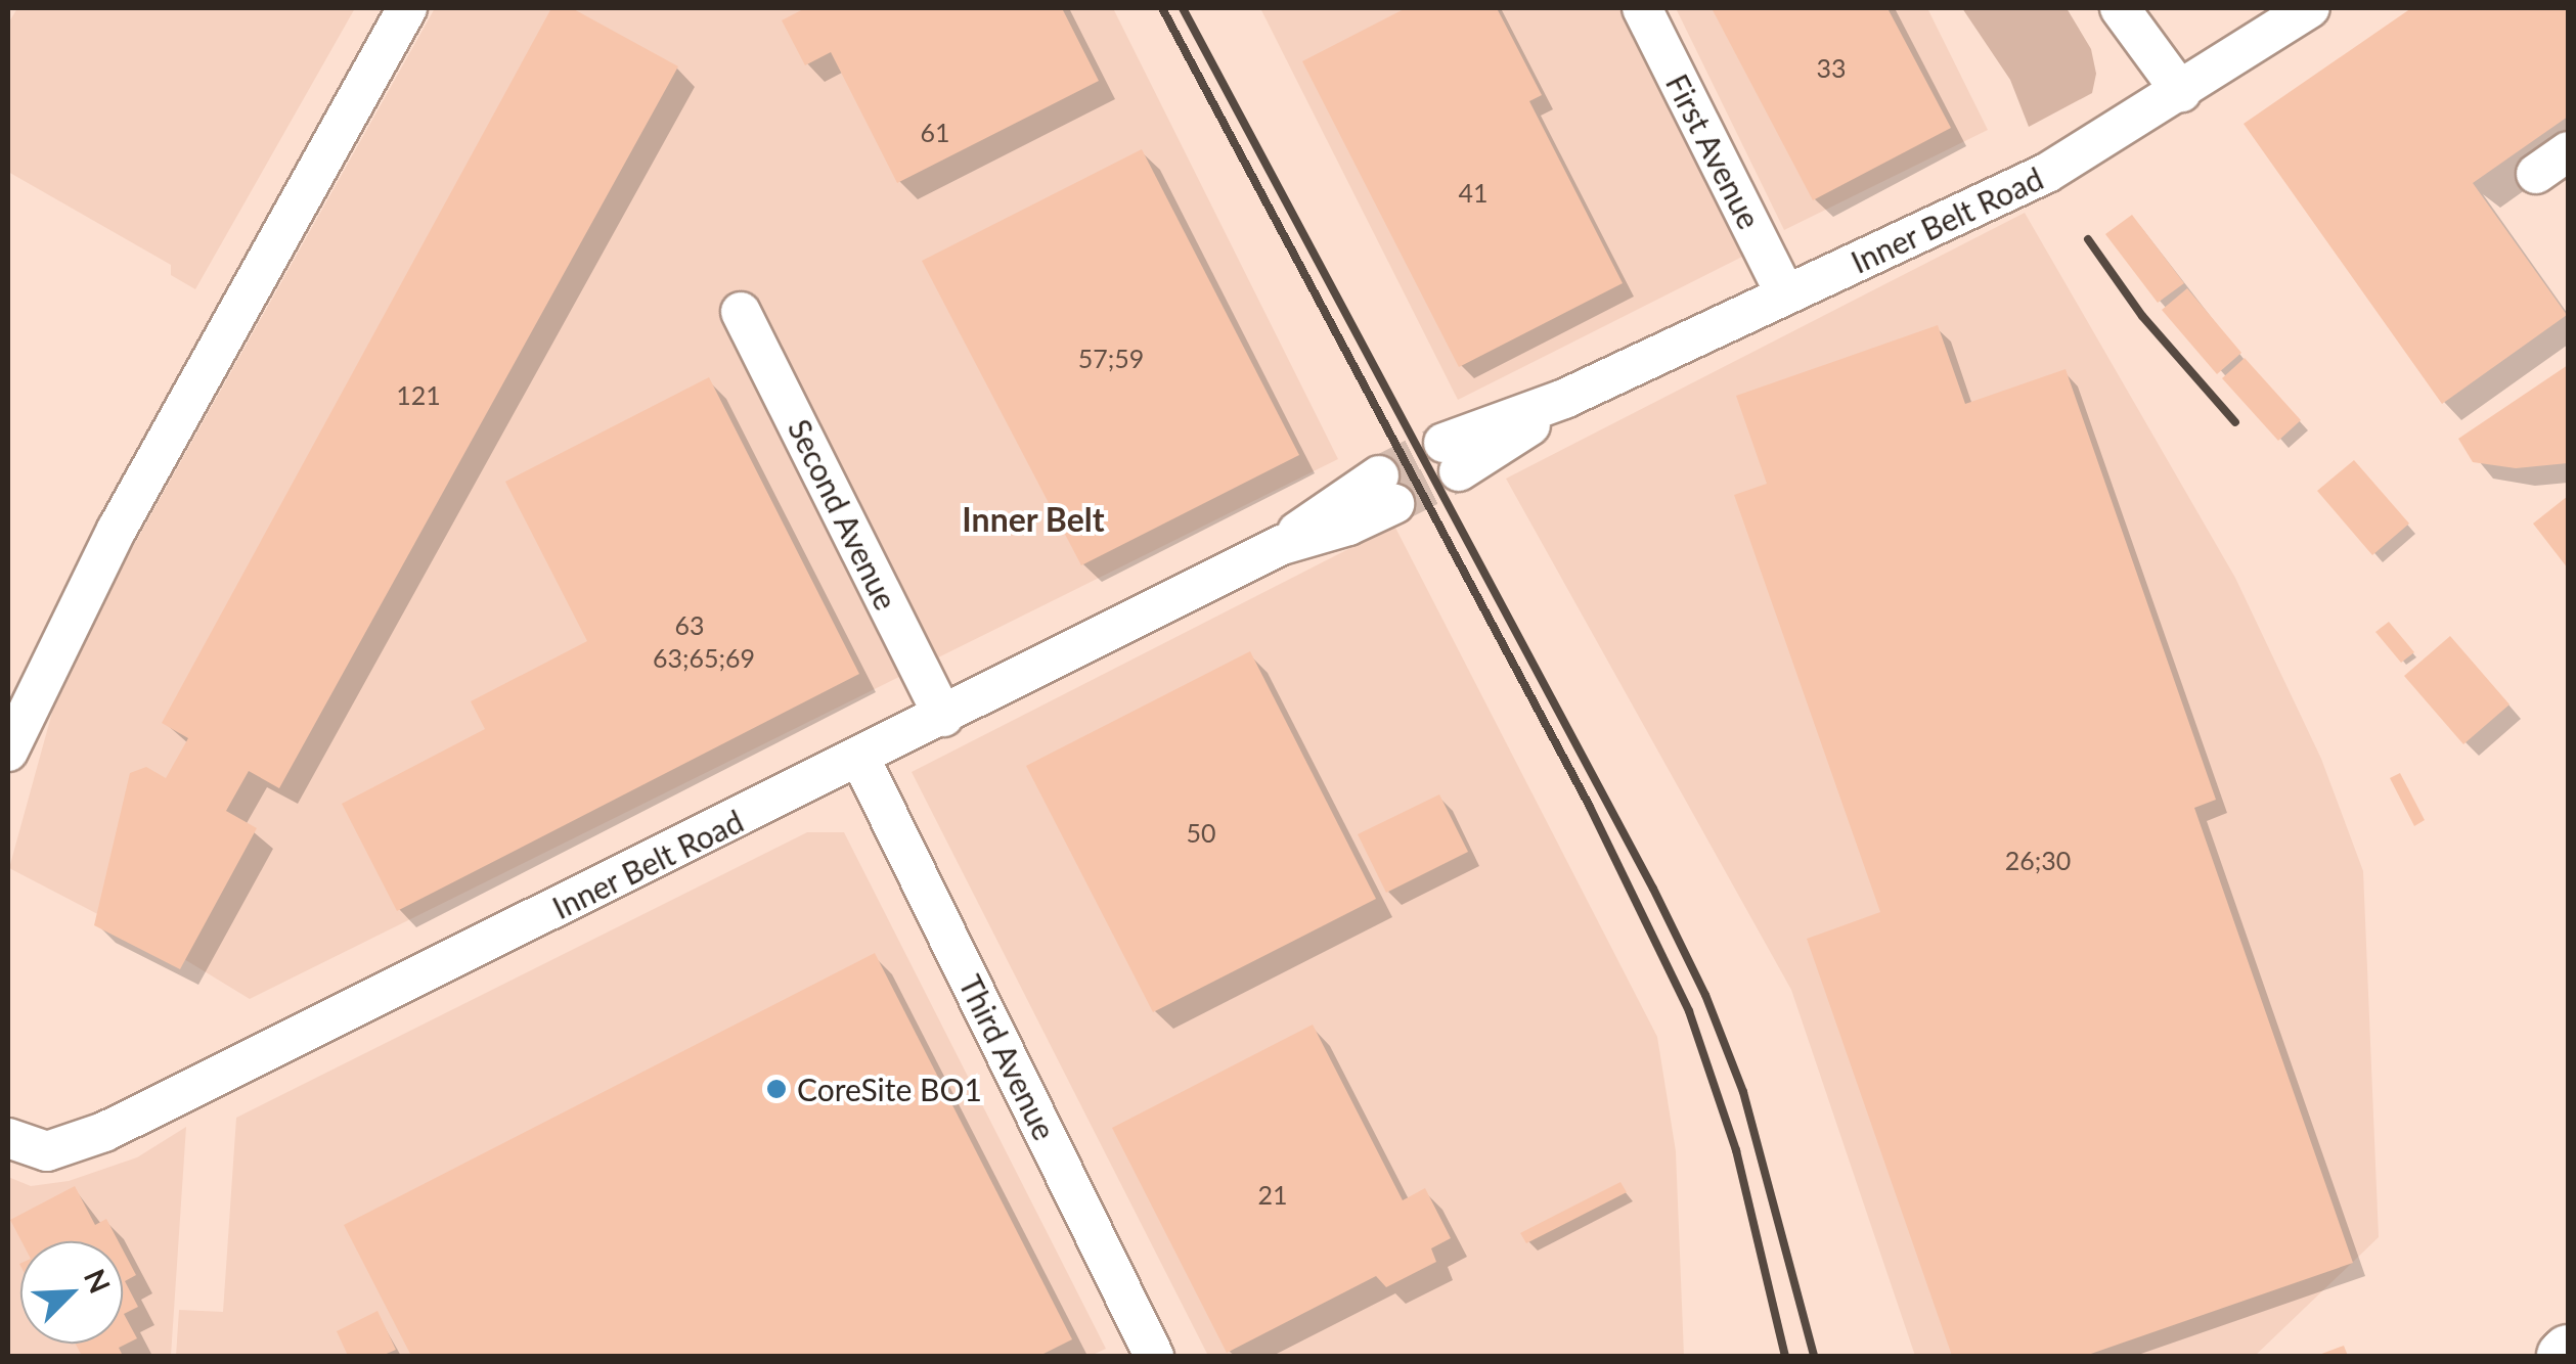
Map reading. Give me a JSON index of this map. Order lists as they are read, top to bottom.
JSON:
{
  "streets": {
    "street": [
      "First Avenue",
      "Inner Belt Road",
      "Second Avenue",
      "Third Avenue"
    ]
  },
  "crossings": [
    ["First Avenue", "Inner Belt Road"],
    ["Inner Belt Road", "Second Avenue"],
    ["Inner Belt Road", "Third Avenue"]
  ],
  "districts": ["Inner Belt"],
  "places": ["CoreSite BO1"],
  "house_numbers": [
    "33",
    "61",
    "41",
    "57;59",
    "121",
    "63",
    "63;65;69",
    "50",
    "26;30",
    "21"
  ],
  "north": "top right"
}
